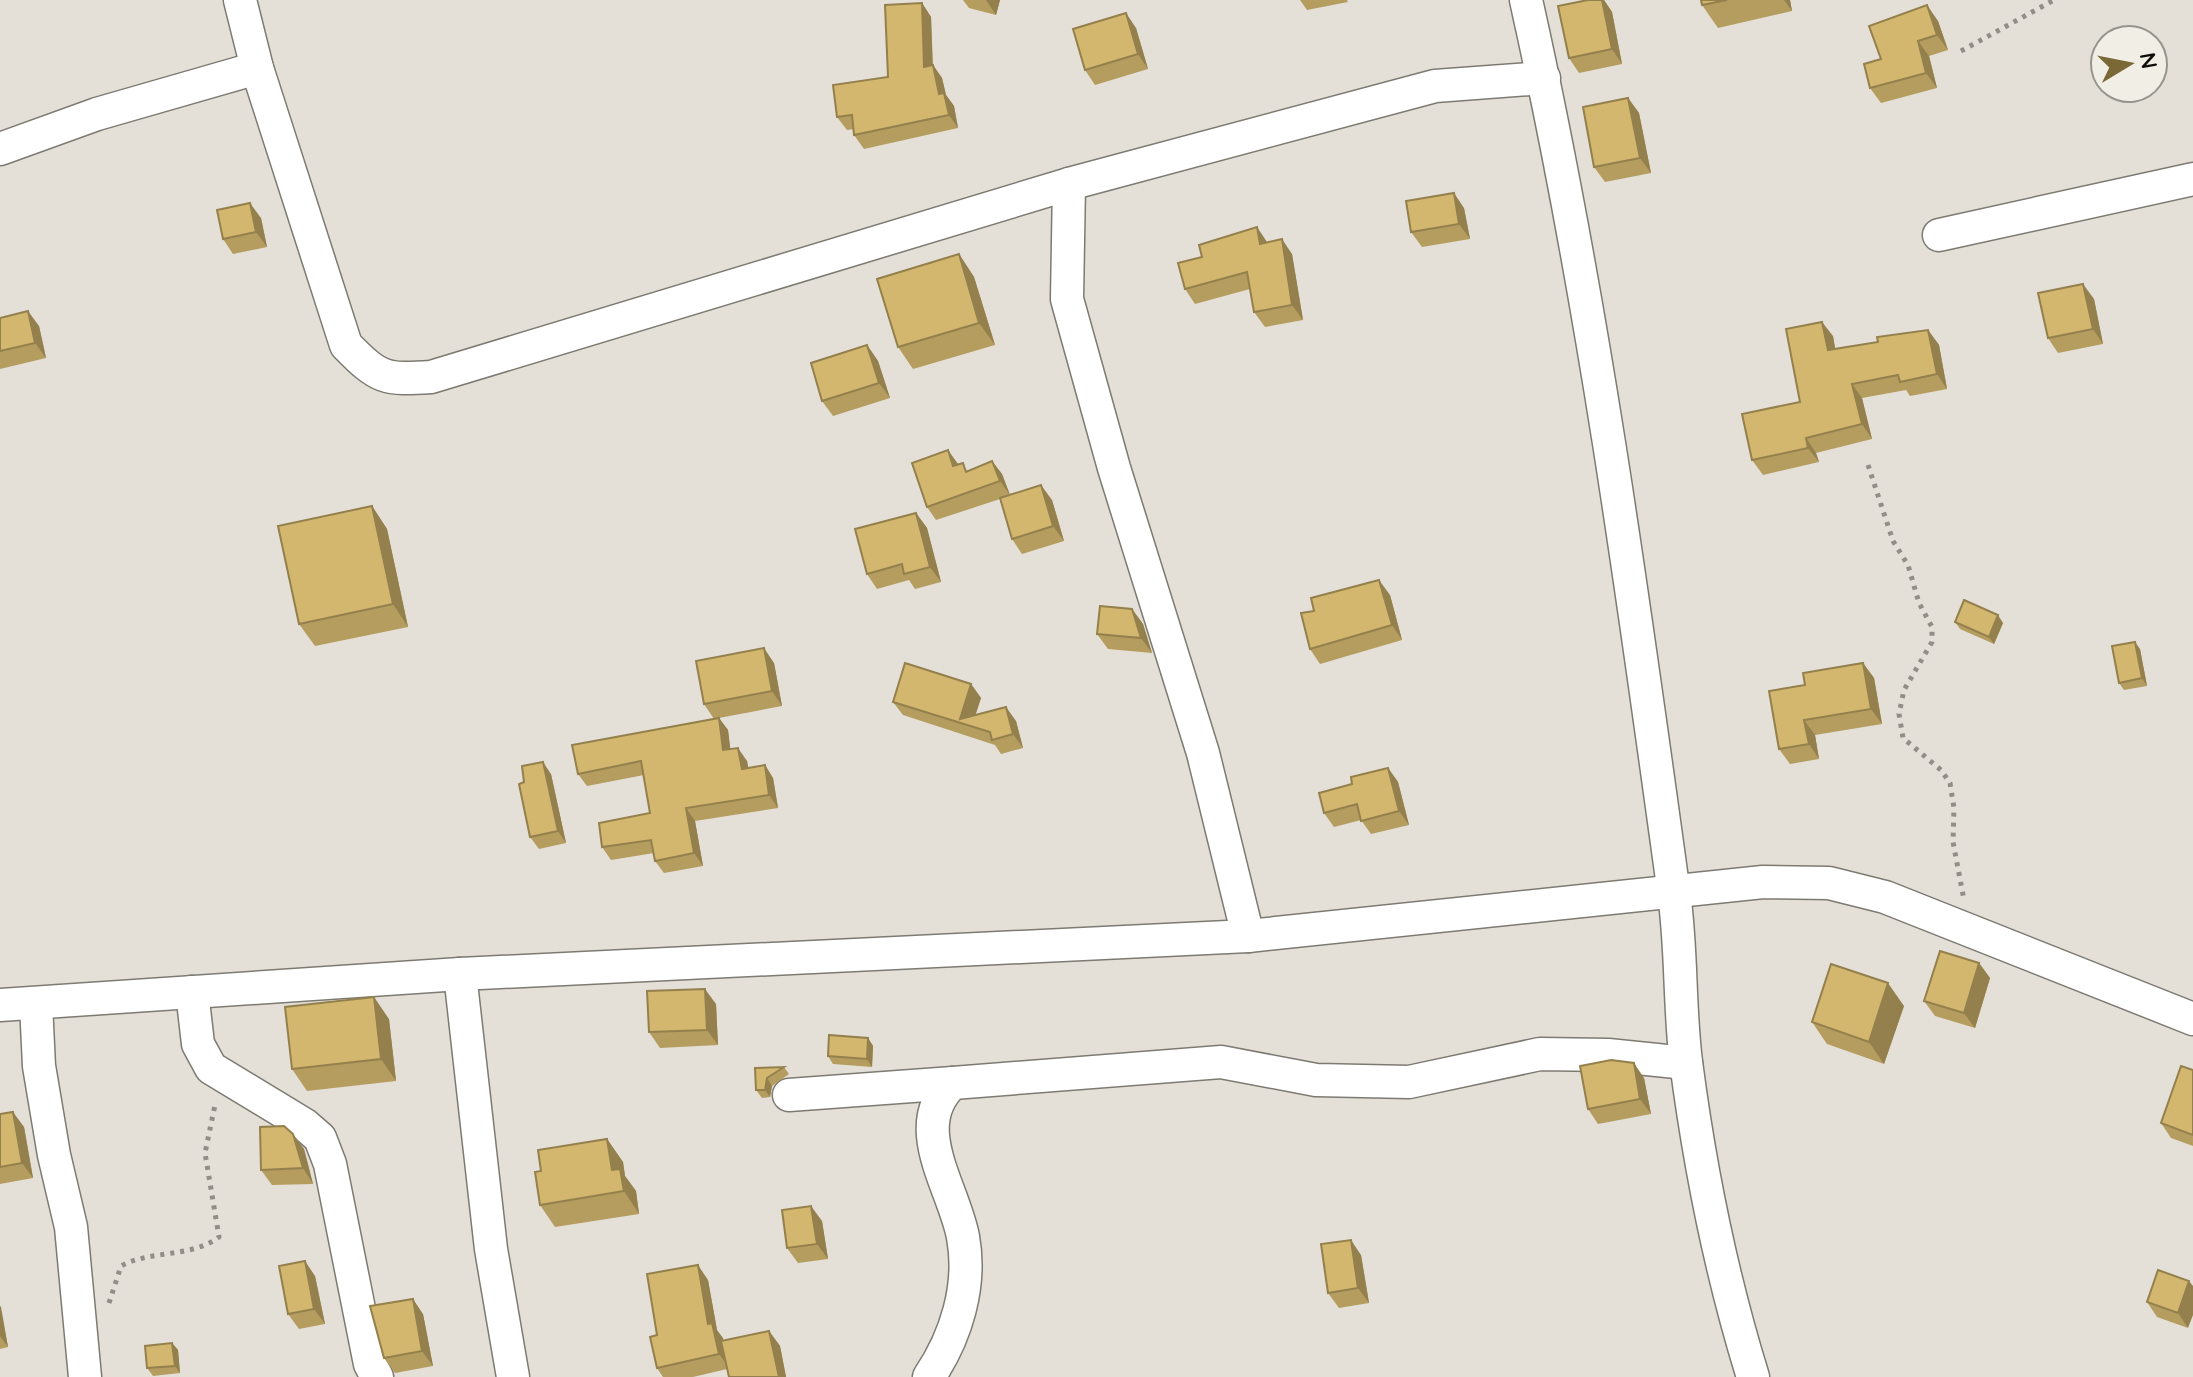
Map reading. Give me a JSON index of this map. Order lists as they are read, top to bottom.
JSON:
{
  "north": "right"
}
